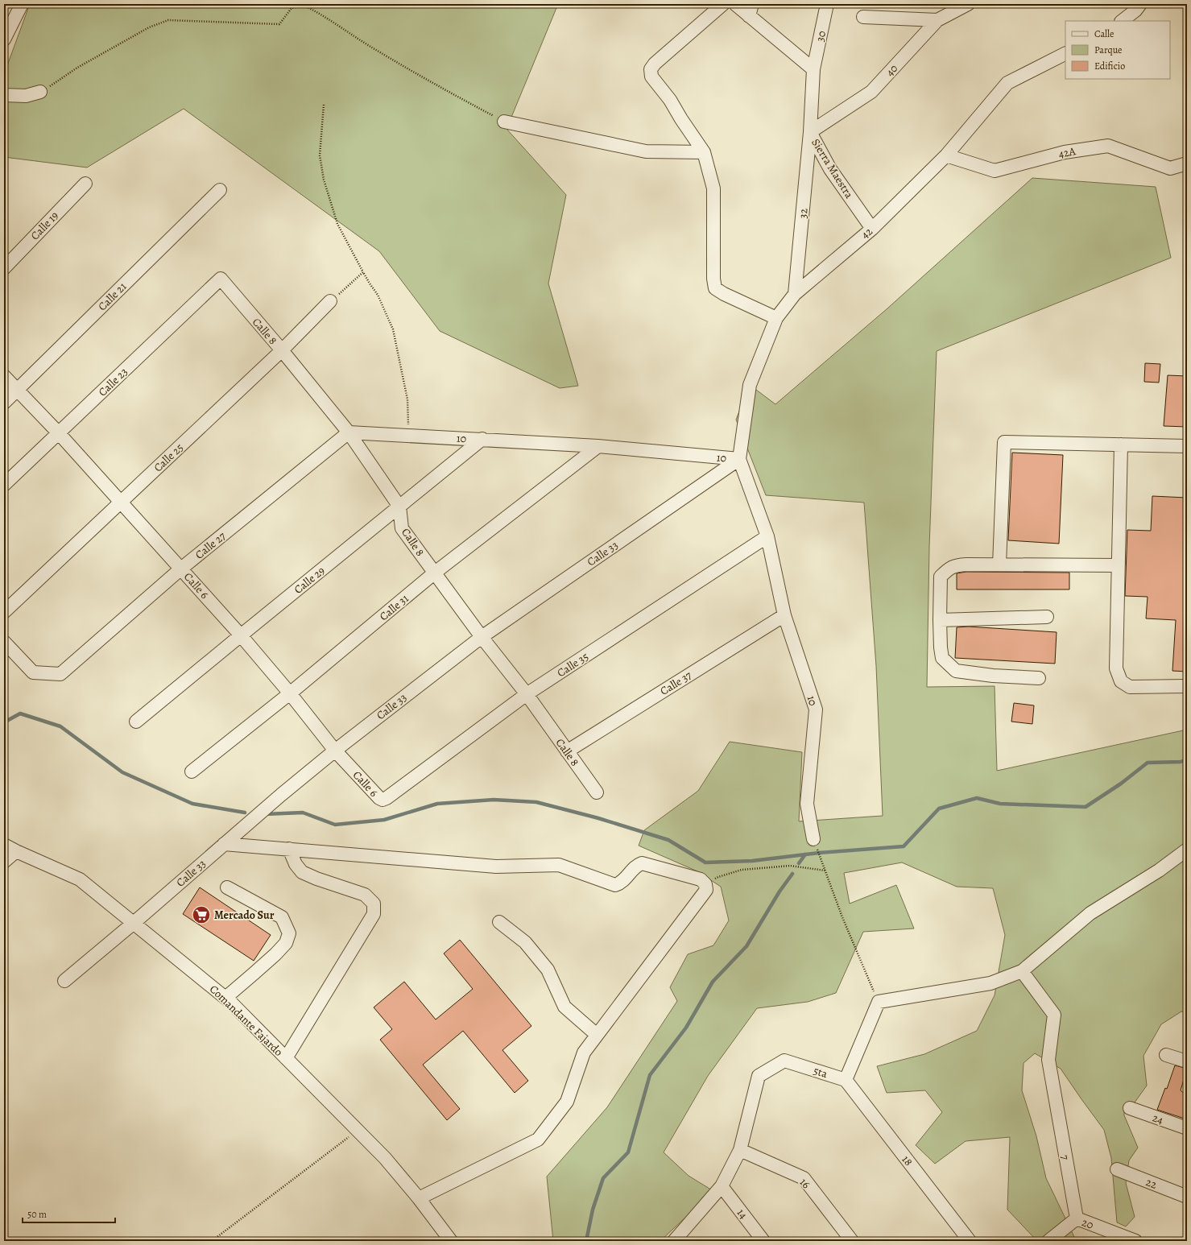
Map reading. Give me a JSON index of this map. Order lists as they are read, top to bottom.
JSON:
{
  "streets": {
    "street": [
      "30",
      "40",
      "42A",
      "Sierra Maestra",
      "32",
      "Calle 19",
      "42",
      "Calle 21",
      "Calle 8",
      "Calle 23",
      "10",
      "Calle 25",
      "Calle 27",
      "Calle 33",
      "Calle 29",
      "Calle 6",
      "Calle 31",
      "Calle 35",
      "Calle 37",
      "Comandante Fajardo",
      "5ta",
      "24",
      "7",
      "18",
      "16",
      "22",
      "14",
      "20"
    ]
  },
  "crossings": [
    ["30", "Sierra Maestra"],
    ["40", "Sierra Maestra"],
    ["40", "32"],
    ["42A", "42"],
    ["Sierra Maestra", "32"],
    ["Sierra Maestra", "42"],
    ["32", "42"],
    ["42", "10"],
    ["42", "Calle 33"],
    ["Calle 21", "Calle 6"],
    ["Calle 8", "Calle 23"],
    ["Calle 8", "10"],
    ["Calle 8", "Calle 25"],
    ["Calle 8", "Calle 27"],
    ["Calle 8", "Calle 33"],
    ["Calle 8", "Calle 29"],
    ["Calle 8", "Calle 31"],
    ["Calle 8", "Calle 35"],
    ["Calle 8", "Calle 37"],
    ["Calle 23", "Calle 6"],
    ["10", "Calle 27"],
    ["10", "Calle 33"],
    ["10", "Calle 29"],
    ["10", "Calle 31"],
    ["10", "Calle 35"],
    ["10", "Calle 37"],
    ["Calle 25", "Calle 6"],
    ["Calle 27", "Calle 6"],
    ["Calle 33", "Calle 6"],
    ["Calle 33", "Comandante Fajardo"],
    ["Calle 29", "Calle 6"],
    ["Calle 6", "Calle 31"],
    ["Calle 6", "Calle 35"],
    ["5ta", "18"],
    ["5ta", "16"],
    ["5ta", "14"],
    ["7", "20"]
  ],
  "places": {
    "supermarket": ["Mercado Sur"]
  },
  "legend": ["Calle", "Parque", "Edificio"],
  "scale_bar": "50 m"
}
